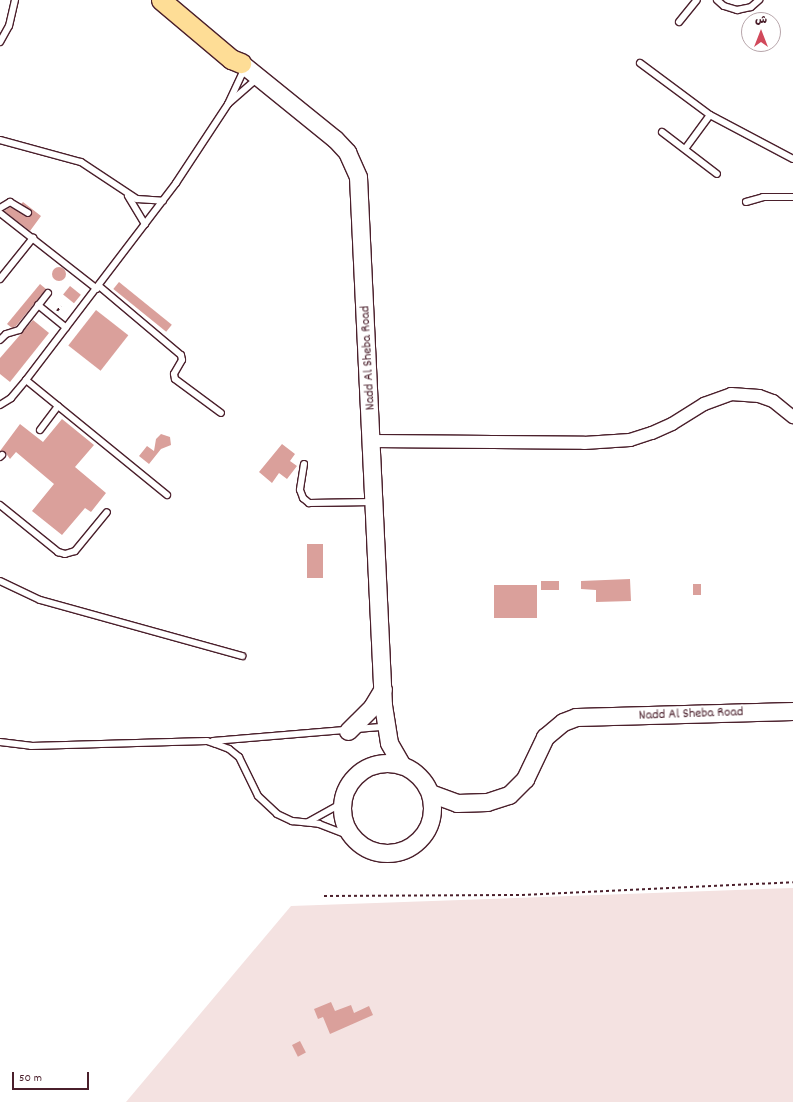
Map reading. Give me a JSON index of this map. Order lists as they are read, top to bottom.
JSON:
{
  "streets": {
    "main road": ["Nadd Al Sheba Road"]
  },
  "scale_bar": "50 m",
  "north": "top"
}
